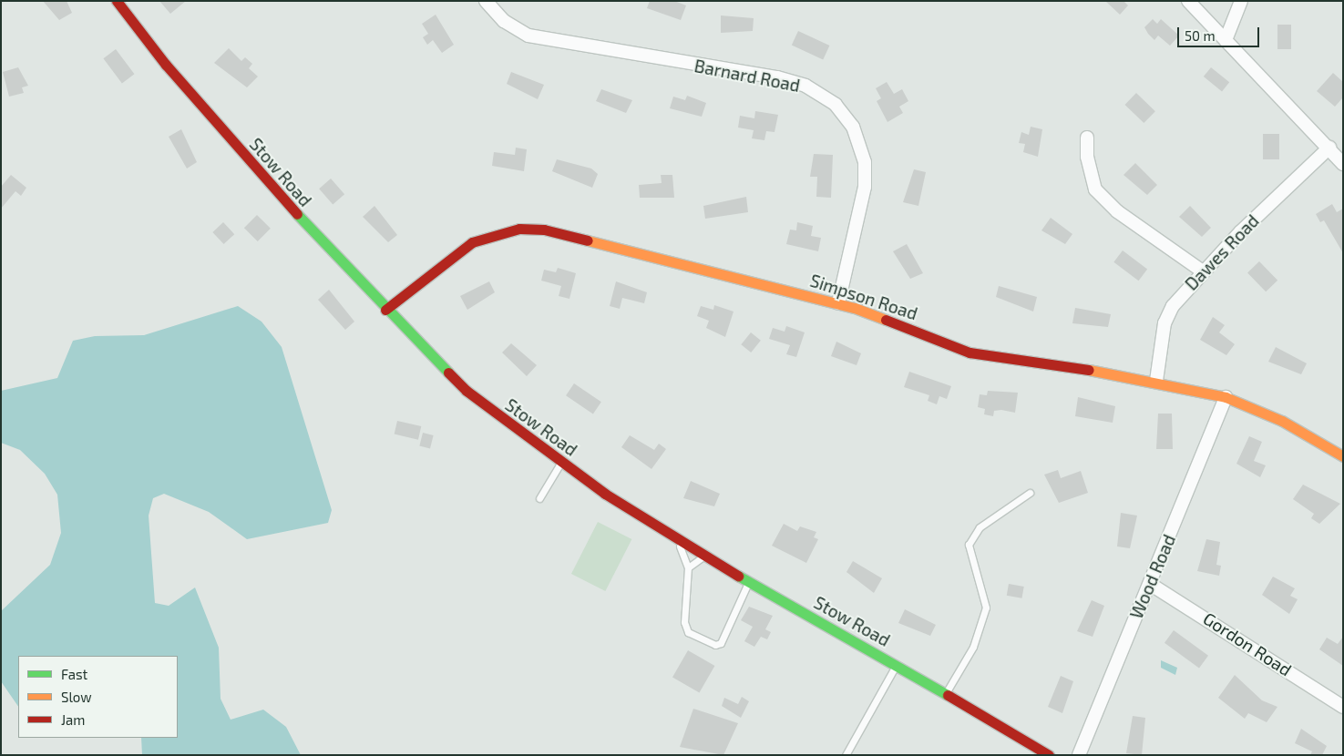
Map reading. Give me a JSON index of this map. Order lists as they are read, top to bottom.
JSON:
{
  "streets": {
    "street": [
      "Barnard Road",
      "Stow Road",
      "Dawes Road",
      "Simpson Road",
      "Wood Road",
      "Gordon Road"
    ]
  },
  "crossings": [
    ["Barnard Road", "Simpson Road"],
    ["Stow Road", "Simpson Road"],
    ["Dawes Road", "Simpson Road"],
    ["Simpson Road", "Wood Road"],
    ["Wood Road", "Gordon Road"]
  ],
  "legend": ["Fast", "Slow", "Jam"],
  "scale_bar": "50 m"
}
